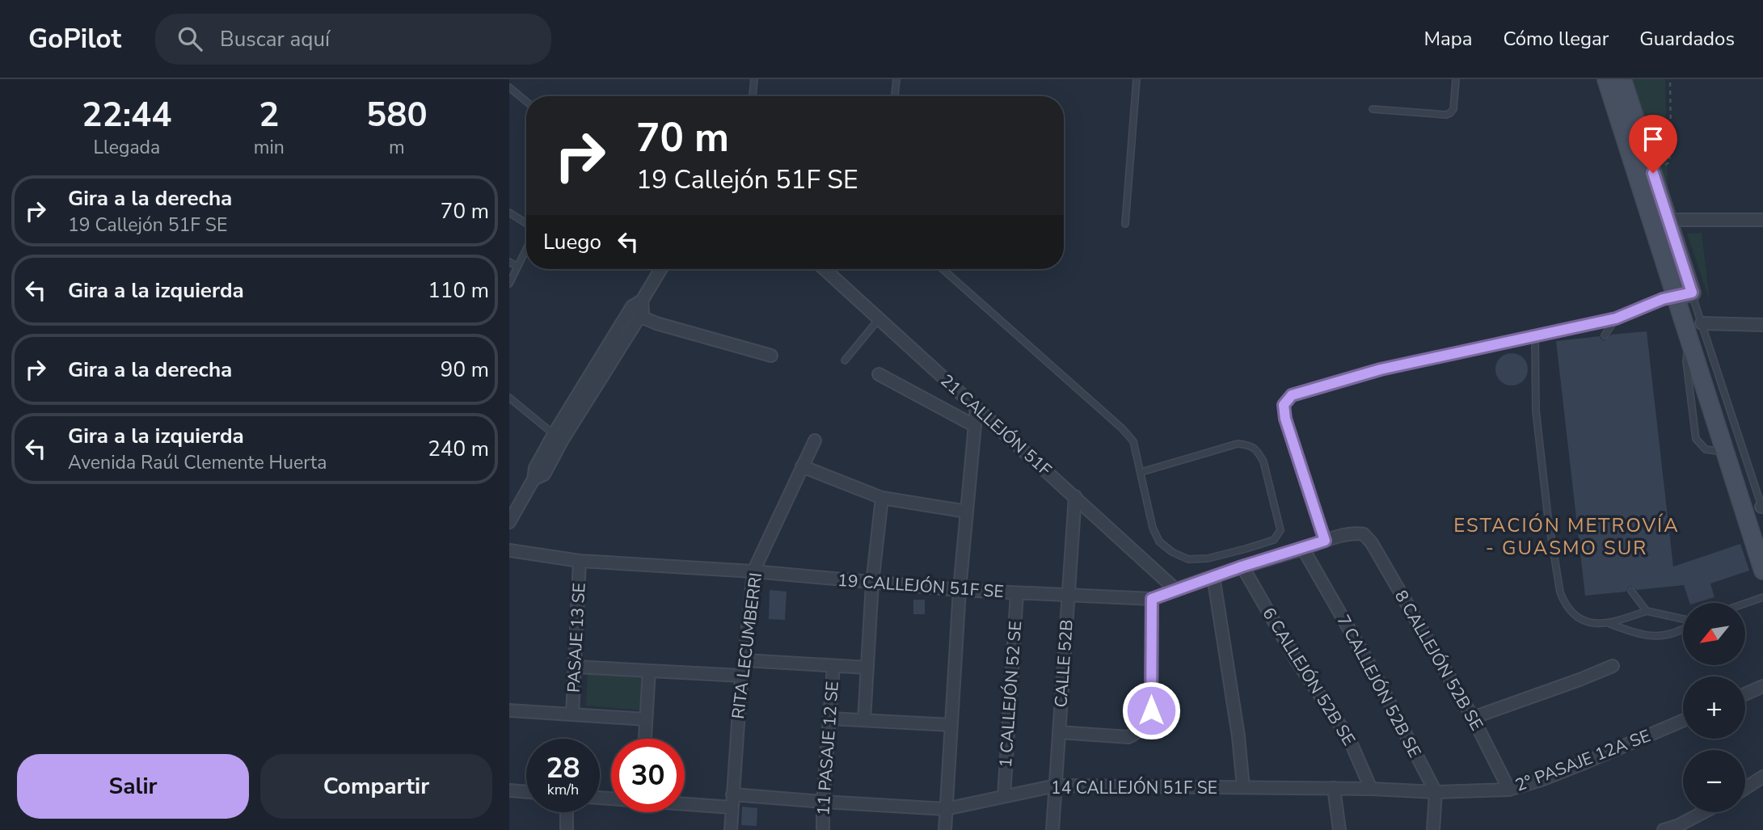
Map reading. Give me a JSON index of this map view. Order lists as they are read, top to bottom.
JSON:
{
  "streets": {
    "street": [
      "21 CALLEJÓN 51F",
      "19 CALLEJÓN 51F SE",
      "PASAJE 13 SE",
      "RITA LECUMBERRI",
      "8 CALLEJÓN 52B SE",
      "CALLE 52B",
      "6 CALLEJÓN 52B SE",
      "7 CALLEJÓN 52B SE",
      "1 CALLEJÓN 52 SE",
      "11 PASAJE 12 SE",
      "2° PASAJE 12A SE",
      "14 CALLEJÓN 51F SE"
    ]
  },
  "crossings": [
    ["21 CALLEJÓN 51F", "19 CALLEJÓN 51F SE"],
    ["21 CALLEJÓN 51F", "CALLE 52B"],
    ["19 CALLEJÓN 51F SE", "PASAJE 13 SE"],
    ["19 CALLEJÓN 51F SE", "RITA LECUMBERRI"],
    ["19 CALLEJÓN 51F SE", "8 CALLEJÓN 52B SE"],
    ["19 CALLEJÓN 51F SE", "CALLE 52B"],
    ["19 CALLEJÓN 51F SE", "6 CALLEJÓN 52B SE"],
    ["19 CALLEJÓN 51F SE", "7 CALLEJÓN 52B SE"],
    ["19 CALLEJÓN 51F SE", "1 CALLEJÓN 52 SE"],
    ["19 CALLEJÓN 51F SE", "11 PASAJE 12 SE"],
    ["RITA LECUMBERRI", "14 CALLEJÓN 51F SE"],
    ["8 CALLEJÓN 52B SE", "2° PASAJE 12A SE"],
    ["CALLE 52B", "14 CALLEJÓN 51F SE"],
    ["6 CALLEJÓN 52B SE", "14 CALLEJÓN 51F SE"],
    ["7 CALLEJÓN 52B SE", "2° PASAJE 12A SE"],
    ["7 CALLEJÓN 52B SE", "14 CALLEJÓN 51F SE"],
    ["1 CALLEJÓN 52 SE", "14 CALLEJÓN 51F SE"],
    ["11 PASAJE 12 SE", "14 CALLEJÓN 51F SE"],
    ["2° PASAJE 12A SE", "14 CALLEJÓN 51F SE"]
  ],
  "districts": ["ESTACIÓN METROVÍA - GUASMO SUR"],
  "north": "bottom left",
  "page": {
    "header": "GoPilot",
    "search": "Buscar aquí",
    "nav": ["Mapa", "Cómo llegar", "Guardados"],
    "eta": [
      "22:44",
      "Llegada",
      "2",
      "min",
      "580",
      "m"
    ],
    "turn": ["70 m", "19 Callejón 51F SE"],
    "list": [
      {
        "name": "Gira a la derecha",
        "note": "19 Callejón 51F SE",
        "value": "70 m"
      },
      {
        "name": "Gira a la izquierda",
        "value": "110 m"
      },
      {
        "name": "Gira a la derecha",
        "value": "90 m"
      },
      {
        "name": "Gira a la izquierda",
        "note": "Avenida Raúl Clemente Huerta",
        "value": "240 m"
      }
    ],
    "then": "Luego",
    "map_buttons": ["+", "−"],
    "speed": "28 km/h",
    "limit": "30",
    "buttons": ["Salir", "Compartir"]
  }
}
